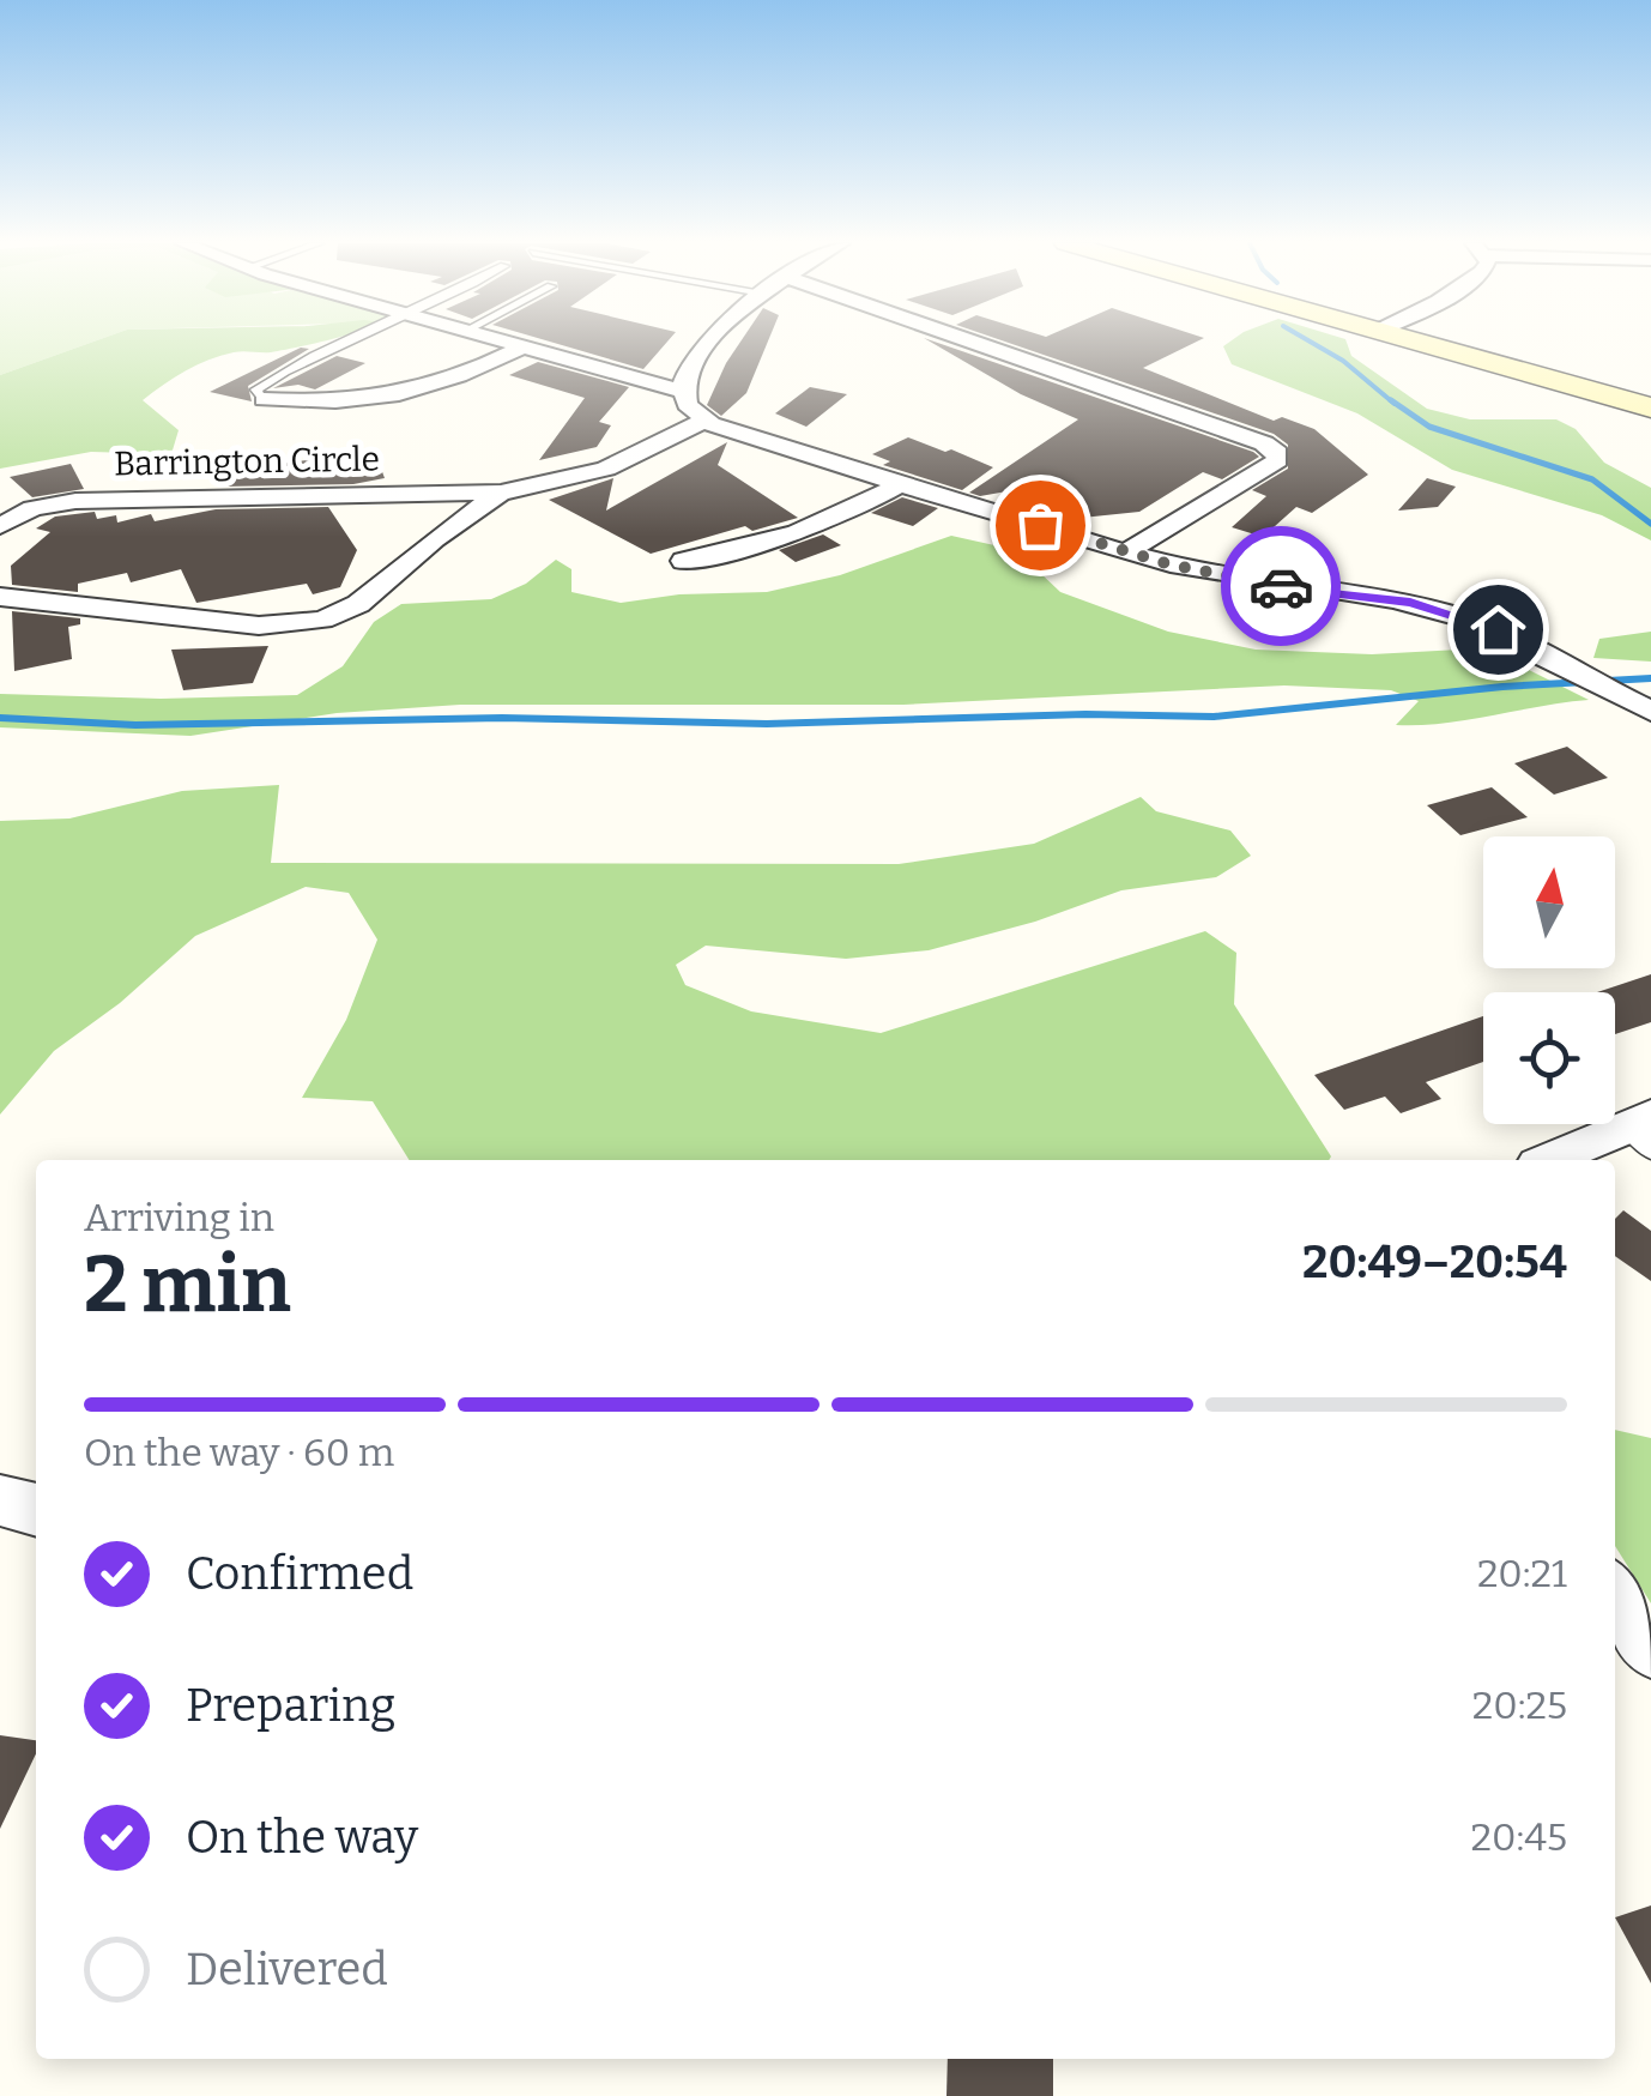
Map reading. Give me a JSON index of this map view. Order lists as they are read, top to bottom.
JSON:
{
  "streets": {
    "street": ["Barrington Circle"]
  },
  "north": "top",
  "page": {
    "heading": ["2 min", "Arriving in", "20:49–20:54"],
    "bar": "On the way · 60 m",
    "list": [
      ["Confirmed", "20:21"],
      ["Preparing", "20:25"],
      ["On the way", "20:45"],
      "Delivered"
    ]
  }
}
